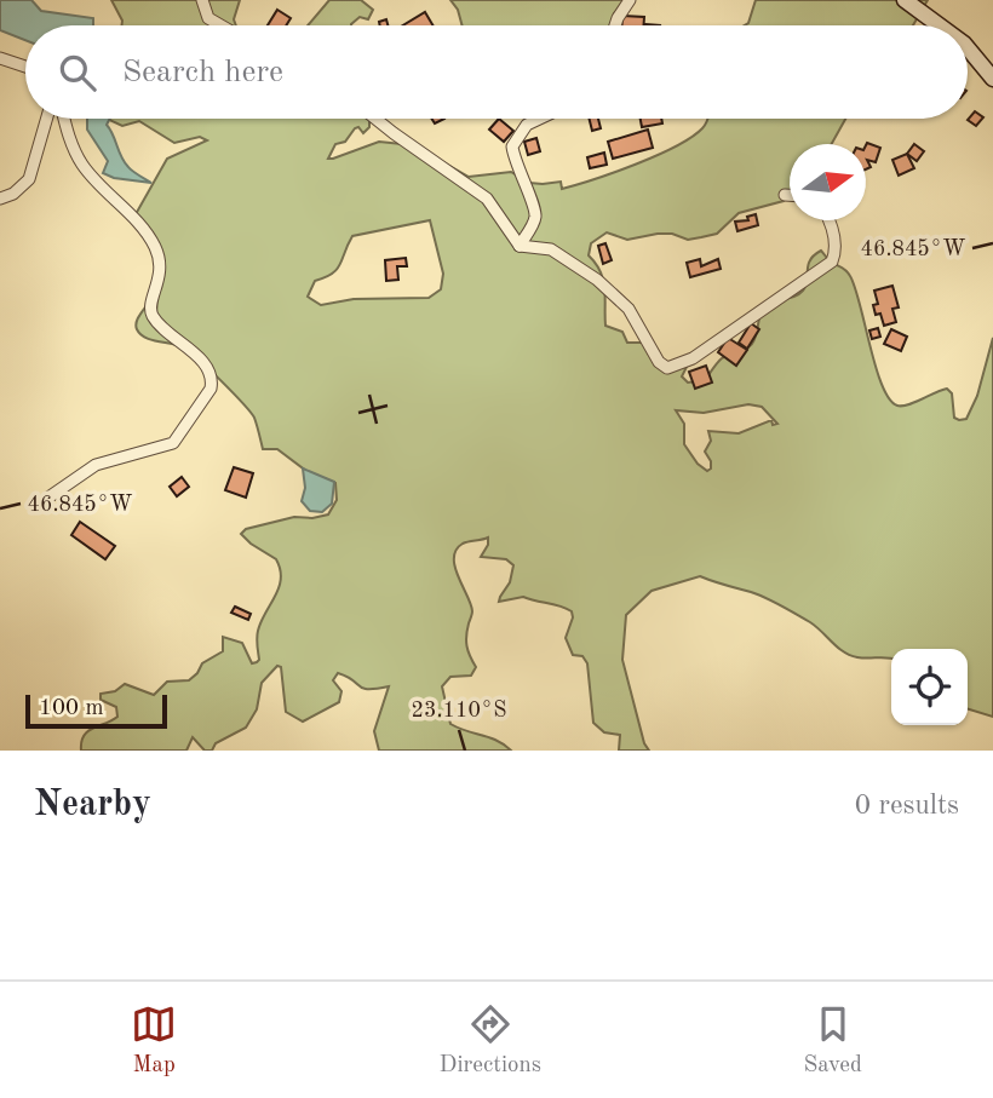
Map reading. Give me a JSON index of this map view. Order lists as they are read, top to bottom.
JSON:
{
  "scale_bar": "100 m",
  "north": "right",
  "page": {
    "search": "Search here",
    "scale": "100 m",
    "heading": ["Nearby", "0 results"],
    "nav": ["Map", "Directions", "Saved"]
  },
  "coordinates": ["46.845°W", "23.110°S"]
}
